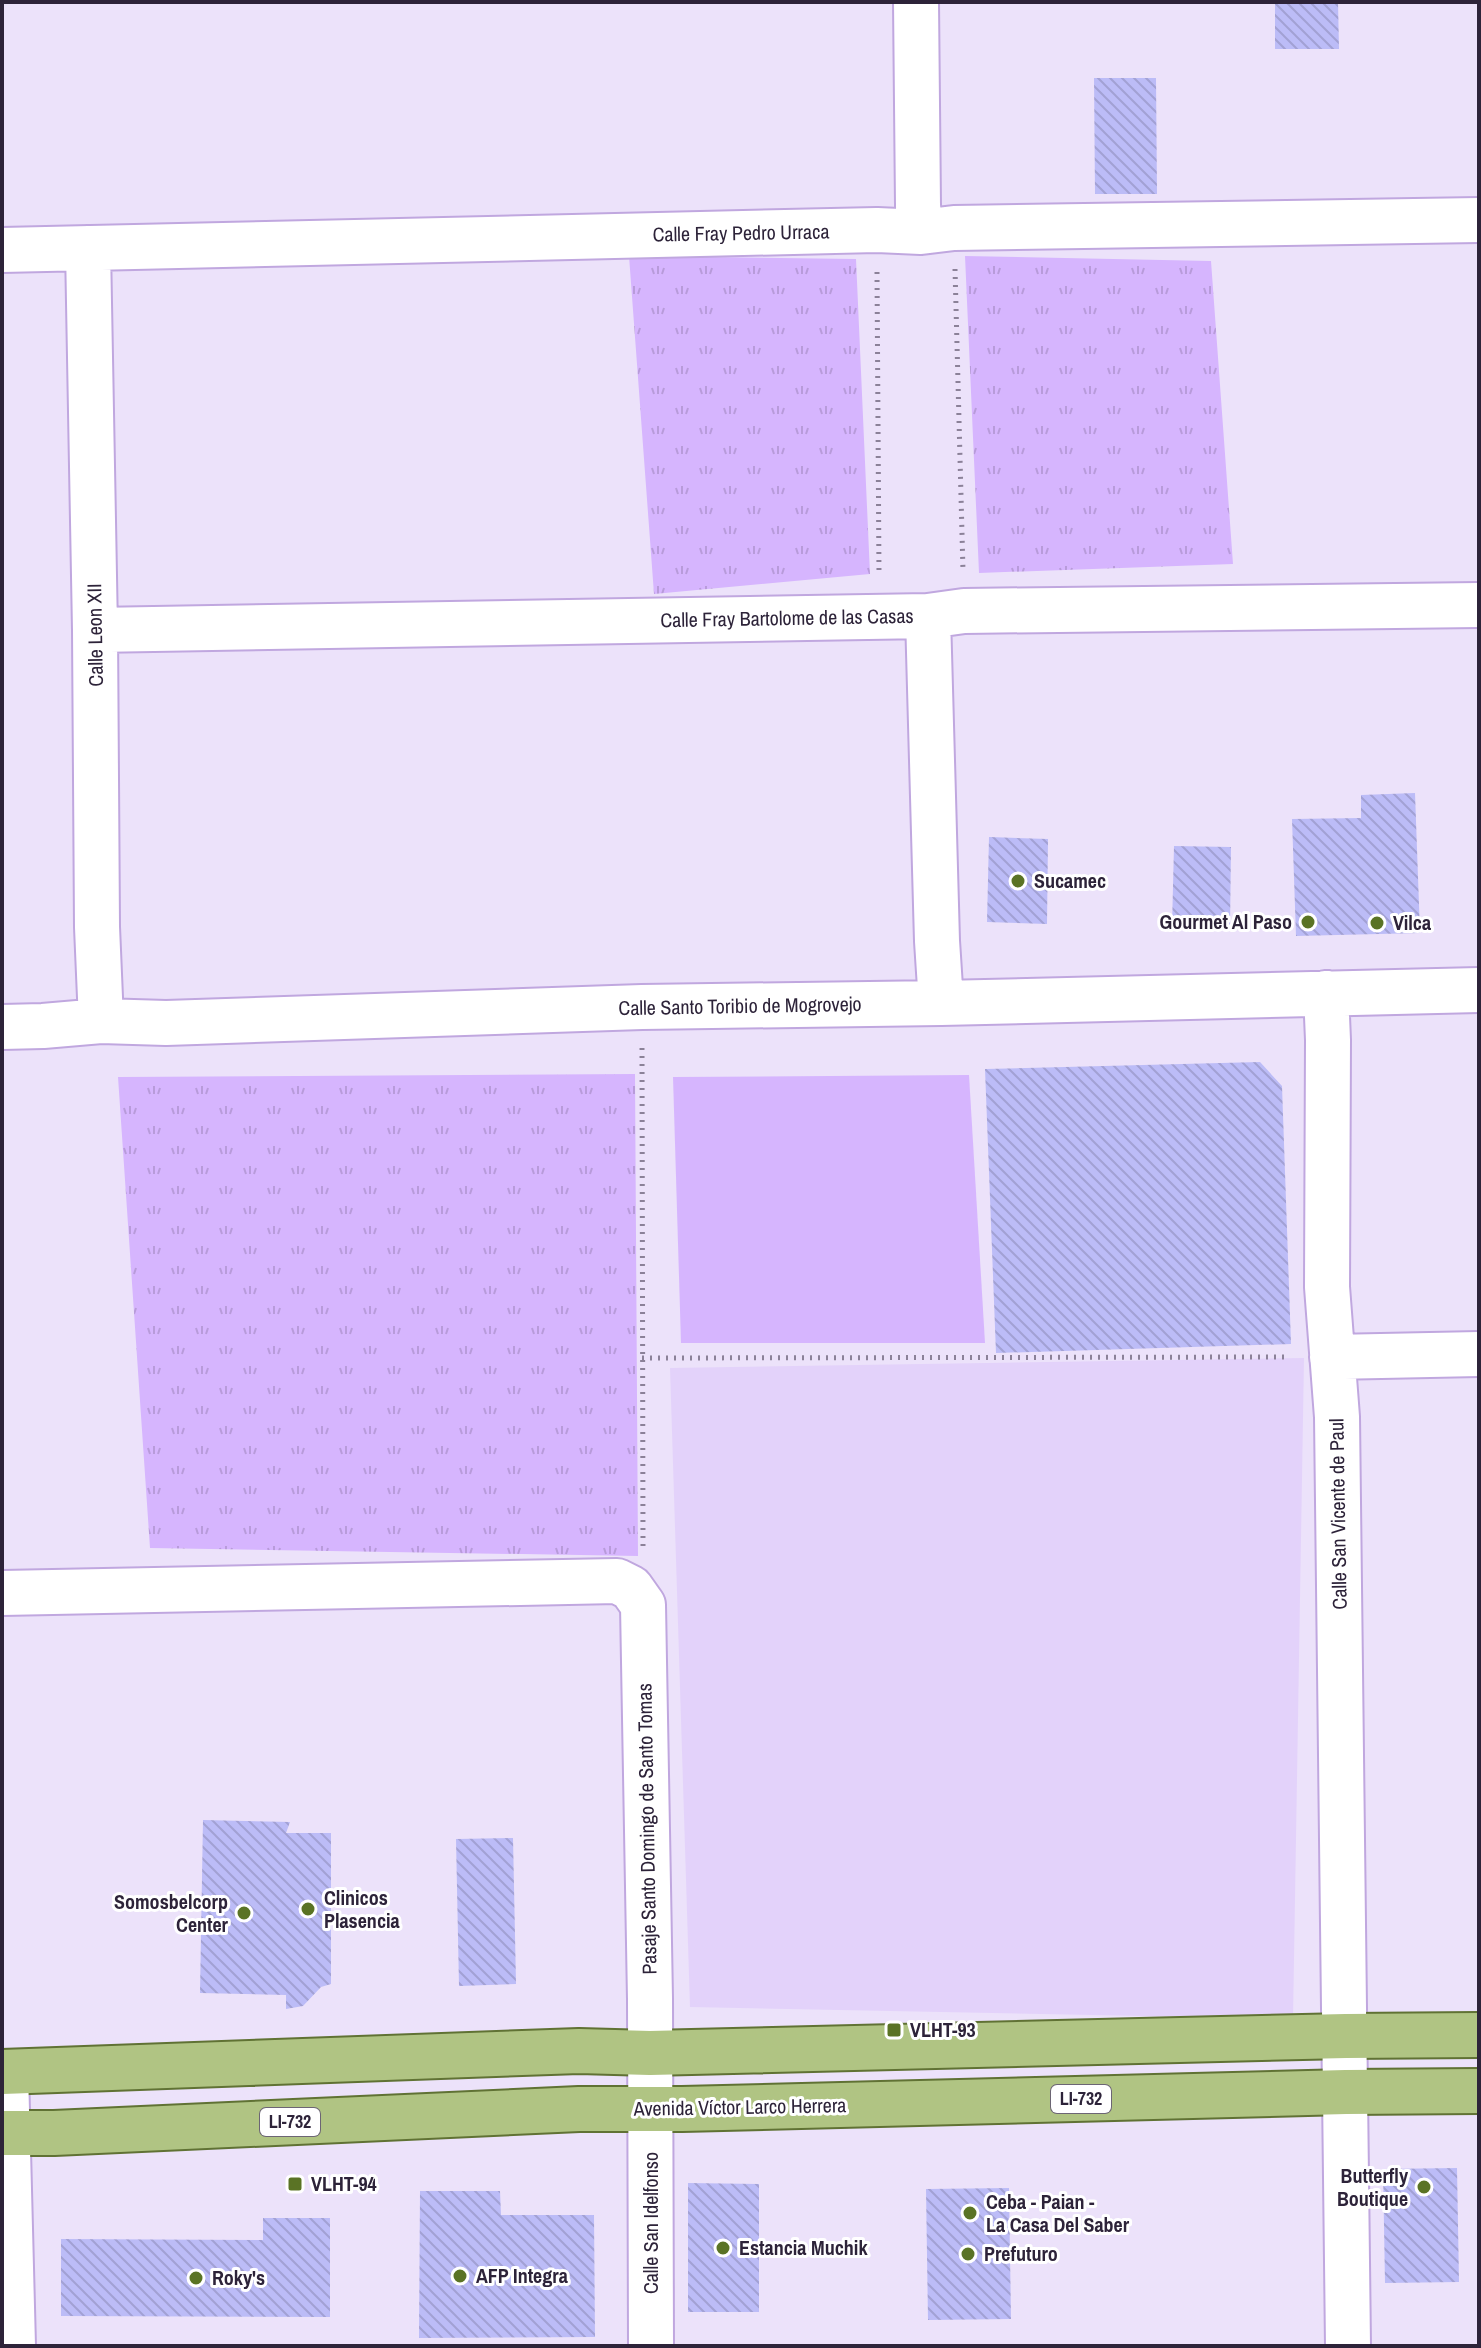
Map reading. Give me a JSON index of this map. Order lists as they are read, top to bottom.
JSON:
{
  "streets": {
    "main road": ["LI-732", "Avenida Víctor Larco Herrera"],
    "street": [
      "Calle Fray Pedro Urraca",
      "Calle Fray Bartolome de las Casas",
      "Calle Leon XII",
      "Calle Santo Toribio de Mogrovejo",
      "Calle San Vicente de Paul",
      "Pasaje Santo Domingo de Santo Tomas",
      "Calle San Idelfonso"
    ]
  },
  "crossings": [
    ["Calle Fray Pedro Urraca", "Calle Leon XII"],
    ["Calle Fray Bartolome de las Casas", "Calle Leon XII"],
    ["Calle Leon XII", "Calle Santo Toribio de Mogrovejo"],
    ["Calle Santo Toribio de Mogrovejo", "Calle San Vicente de Paul"],
    ["Calle San Vicente de Paul", "Avenida Víctor Larco Herrera"],
    ["Pasaje Santo Domingo de Santo Tomas", "Calle San Idelfonso"],
    ["Avenida Víctor Larco Herrera", "Calle San Idelfonso"]
  ],
  "places": {
    "other": [
      "Sucamec",
      "Gourmet Al Paso",
      "Vilca",
      "Clinicos Plasencia",
      "Somosbelcorp Center",
      "Butterfly Boutique",
      "Ceba - Paian - La Casa Del Saber",
      "Estancia Muchik",
      "Prefuturo",
      "AFP Integra",
      "Roky's"
    ],
    "transit": ["VLHT-93", "VLHT-94"]
  }
}
